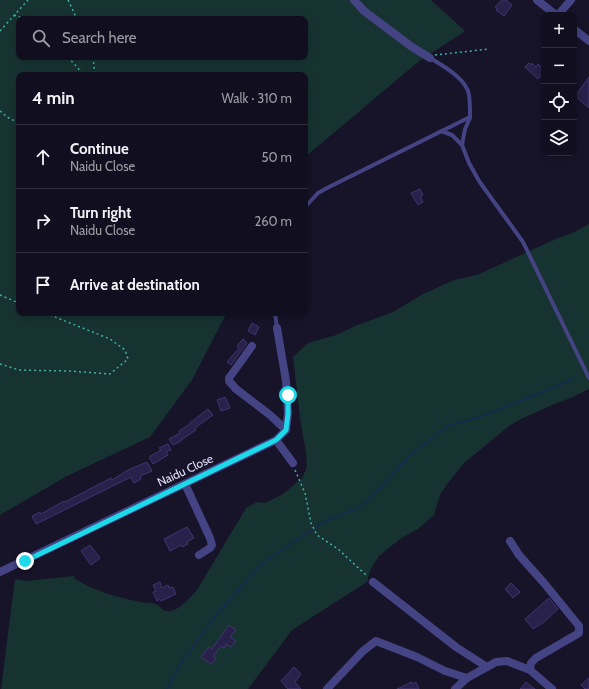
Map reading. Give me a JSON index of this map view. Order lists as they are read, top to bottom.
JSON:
{
  "streets": {
    "street": ["Naidu Close"]
  },
  "page": {
    "map_buttons": ["+", "−"],
    "search": "Search here",
    "heading": ["4 min", "Walk · 310 m"],
    "list": [
      ["Continue", "Naidu Close", "50 m"],
      ["Turn right", "Naidu Close", "260 m"],
      "Arrive at destination"
    ]
  }
}
